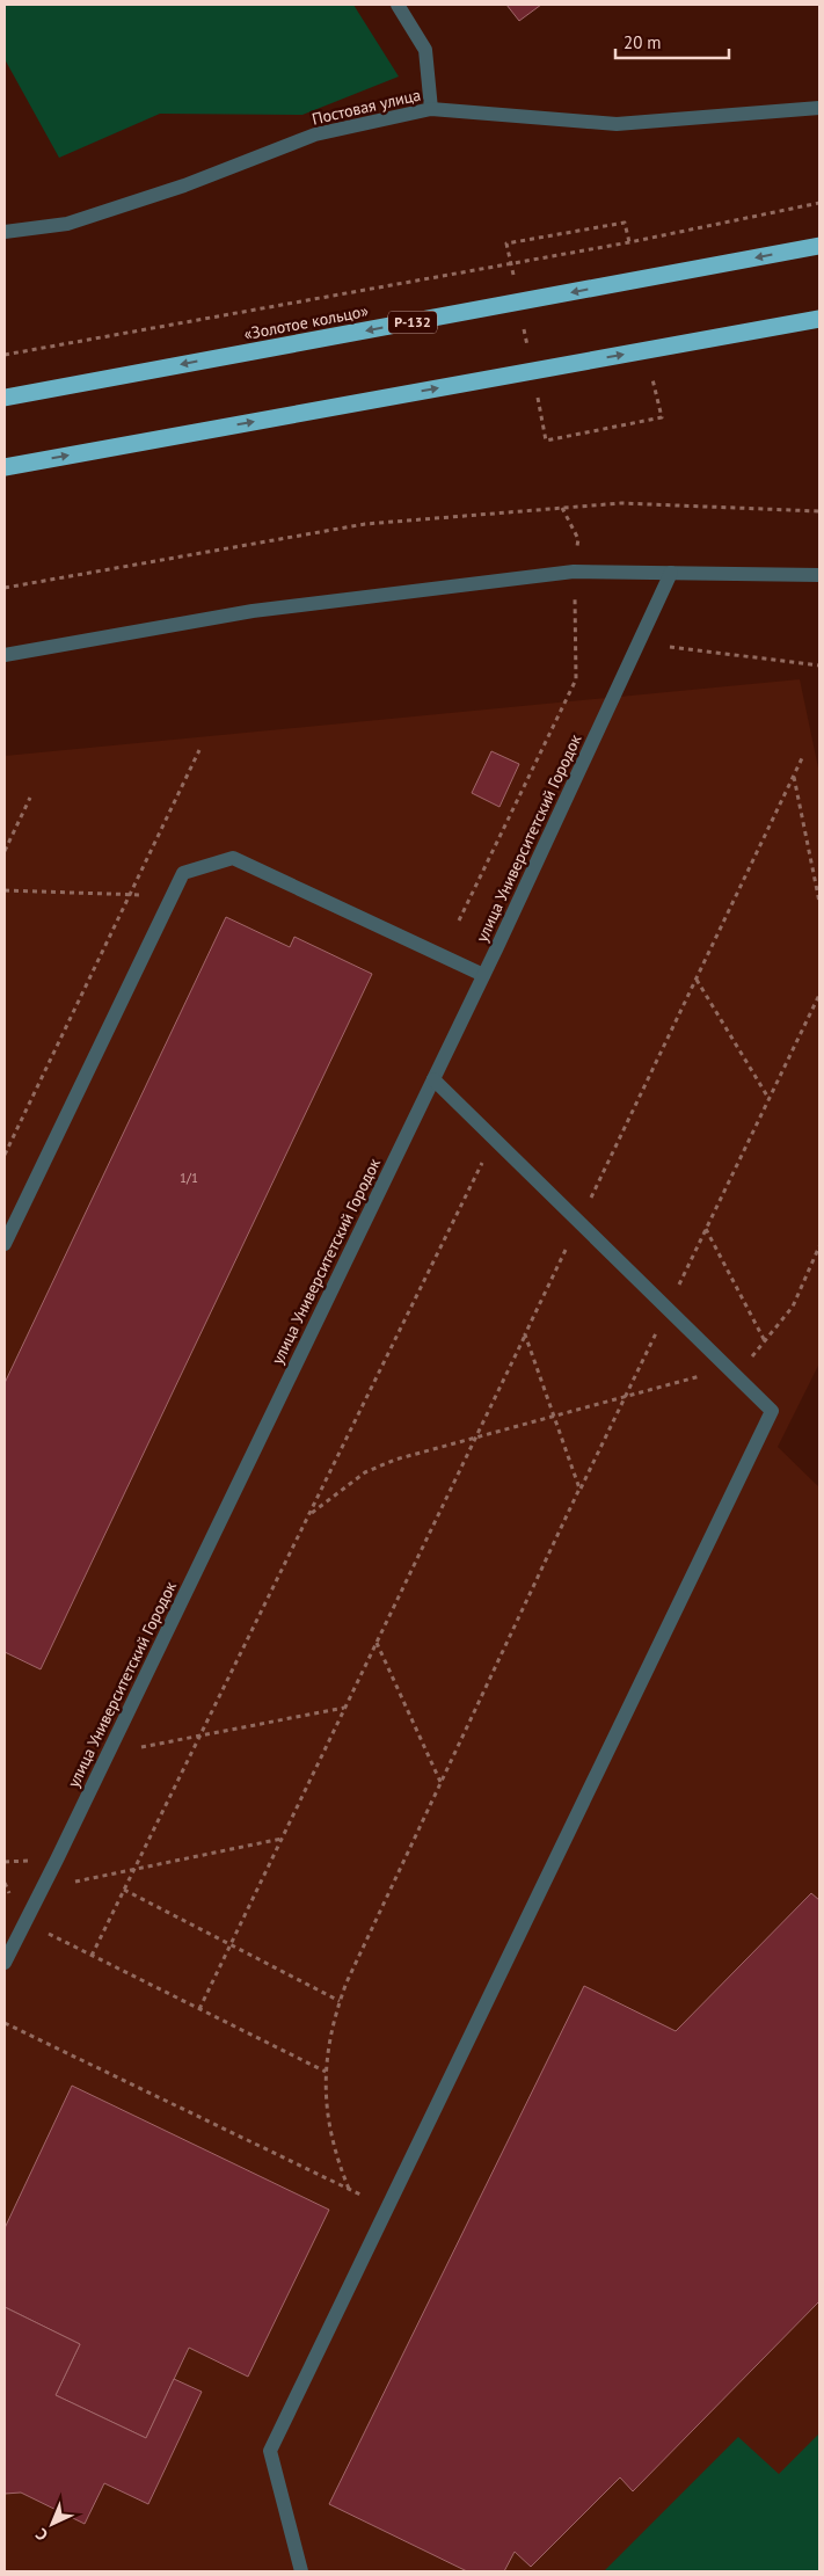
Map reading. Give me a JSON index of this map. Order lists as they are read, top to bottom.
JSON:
{
  "streets": {
    "highway": ["«Золотое кольцо»", "Р-132"],
    "street": ["Постовая улица", "улица Университетский Городок"]
  },
  "house_numbers": ["1/1"],
  "scale_bar": "20 m",
  "north": "bottom left"
}
